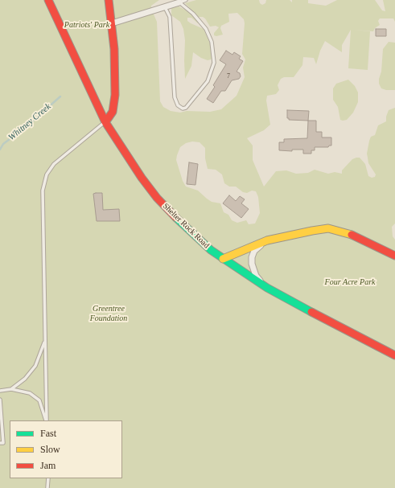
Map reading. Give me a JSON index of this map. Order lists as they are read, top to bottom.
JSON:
{
  "streets": {
    "main road": ["Shelter Rock Road"]
  },
  "water": ["Whitney Creek"],
  "parks": ["Patriots' Park", "Four Acre Park", "Greentree Foundation"],
  "house_numbers": ["7"],
  "legend": ["Fast", "Slow", "Jam"]
}
